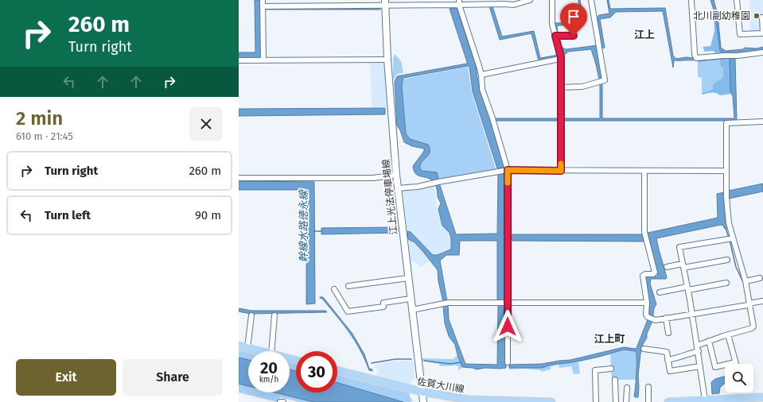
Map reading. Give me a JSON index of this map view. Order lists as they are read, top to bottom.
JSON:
{
  "streets": {
    "main road": ["江上光法停車場線", "佐賀大川線"]
  },
  "crossings": [
    ["江上光法停車場線", "佐賀大川線"]
  ],
  "districts": ["江上", "江上町"],
  "water": ["幹線水路徳永線"],
  "places": ["北川副幼稚園"],
  "page": {
    "turn": ["260 m", "Turn right"],
    "heading": ["2 min", "610 m · 21:45"],
    "list": [
      {
        "name": "Turn right",
        "value": "260 m"
      },
      {
        "name": "Turn left",
        "value": "90 m"
      }
    ],
    "speed": "20 km/h",
    "limit": "30",
    "buttons": ["Exit", "Share"]
  }
}
